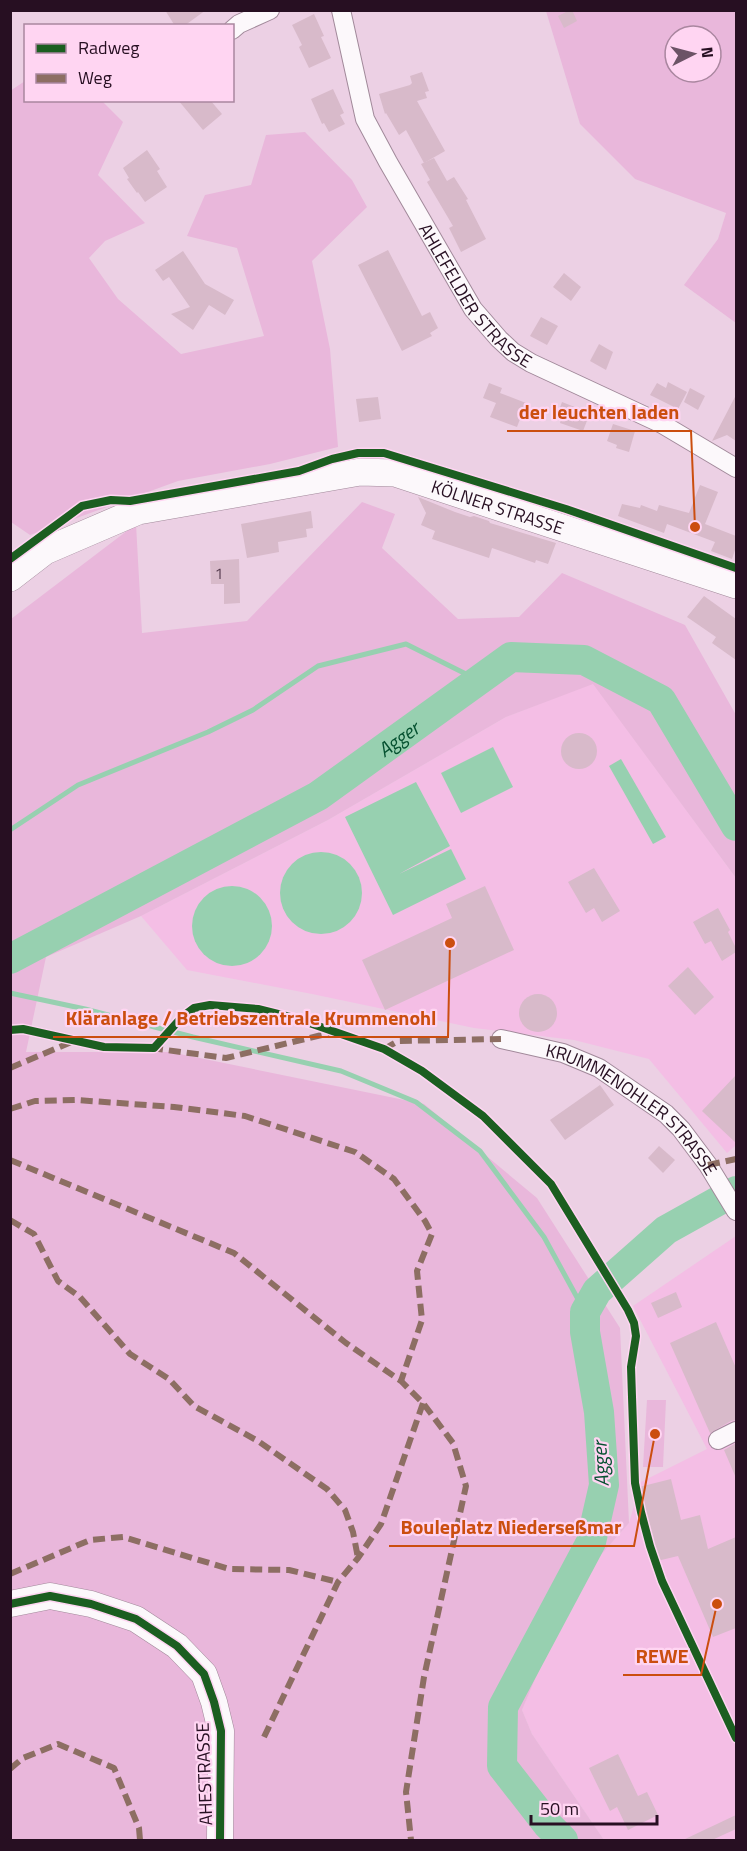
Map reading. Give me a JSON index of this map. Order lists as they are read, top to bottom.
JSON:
{
  "streets": {
    "main road": ["KÖLNER STRASSE", "AHESTRASSE"],
    "street": ["AHLEFELDER STRASSE", "KRUMMENOHLER STRASSE"]
  },
  "water": ["Agger"],
  "places": [
    "der leuchten laden",
    "Kläranlage / Betriebszentrale Krummenohl",
    "Bouleplatz Niederseßmar",
    "REWE"
  ],
  "house_numbers": ["1"],
  "legend": ["Radweg", "Weg"],
  "scale_bar": "50 m",
  "north": "right"
}
